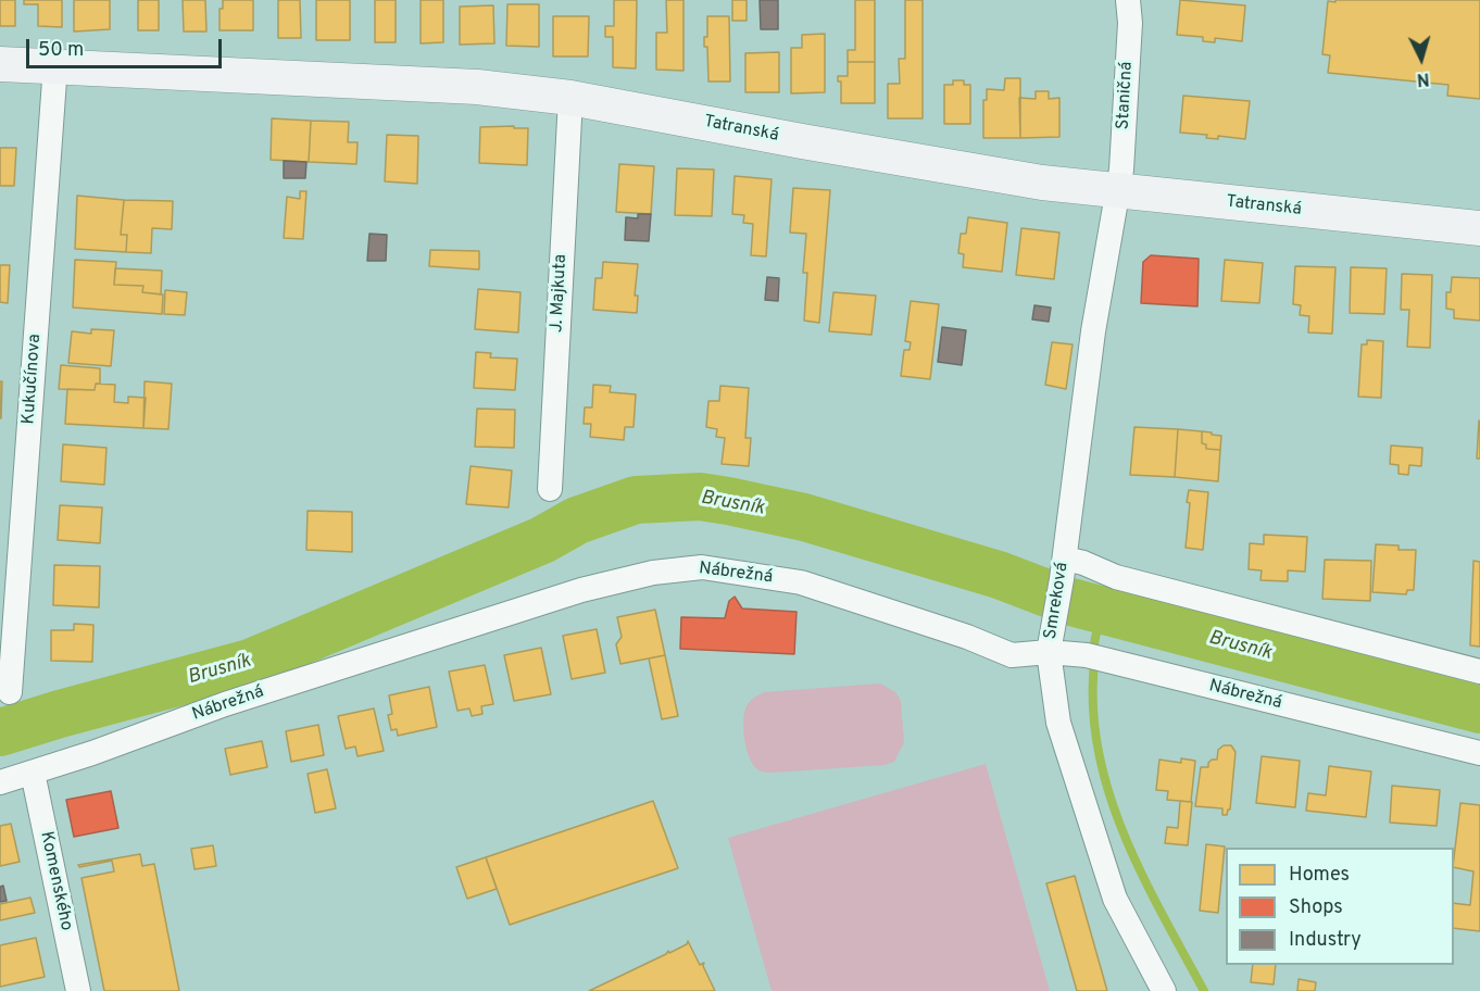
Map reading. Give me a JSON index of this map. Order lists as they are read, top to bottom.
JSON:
{
  "streets": {
    "main road": ["Tatranská"],
    "street": [
      "Staničná",
      "J. Majkuta",
      "Kukučínova",
      "Nábrežná",
      "Smreková",
      "Komenského"
    ]
  },
  "crossings": [
    ["Staničná", "Tatranská"],
    ["Staničná", "Smreková"],
    ["Tatranská", "J. Majkuta"],
    ["Tatranská", "Kukučínova"],
    ["Tatranská", "Smreková"],
    ["Nábrežná", "Smreková"],
    ["Nábrežná", "Komenského"]
  ],
  "water": ["Brusník"],
  "legend": ["Homes", "Shops", "Industry"],
  "scale_bar": "50 m",
  "north": "bottom"
}
